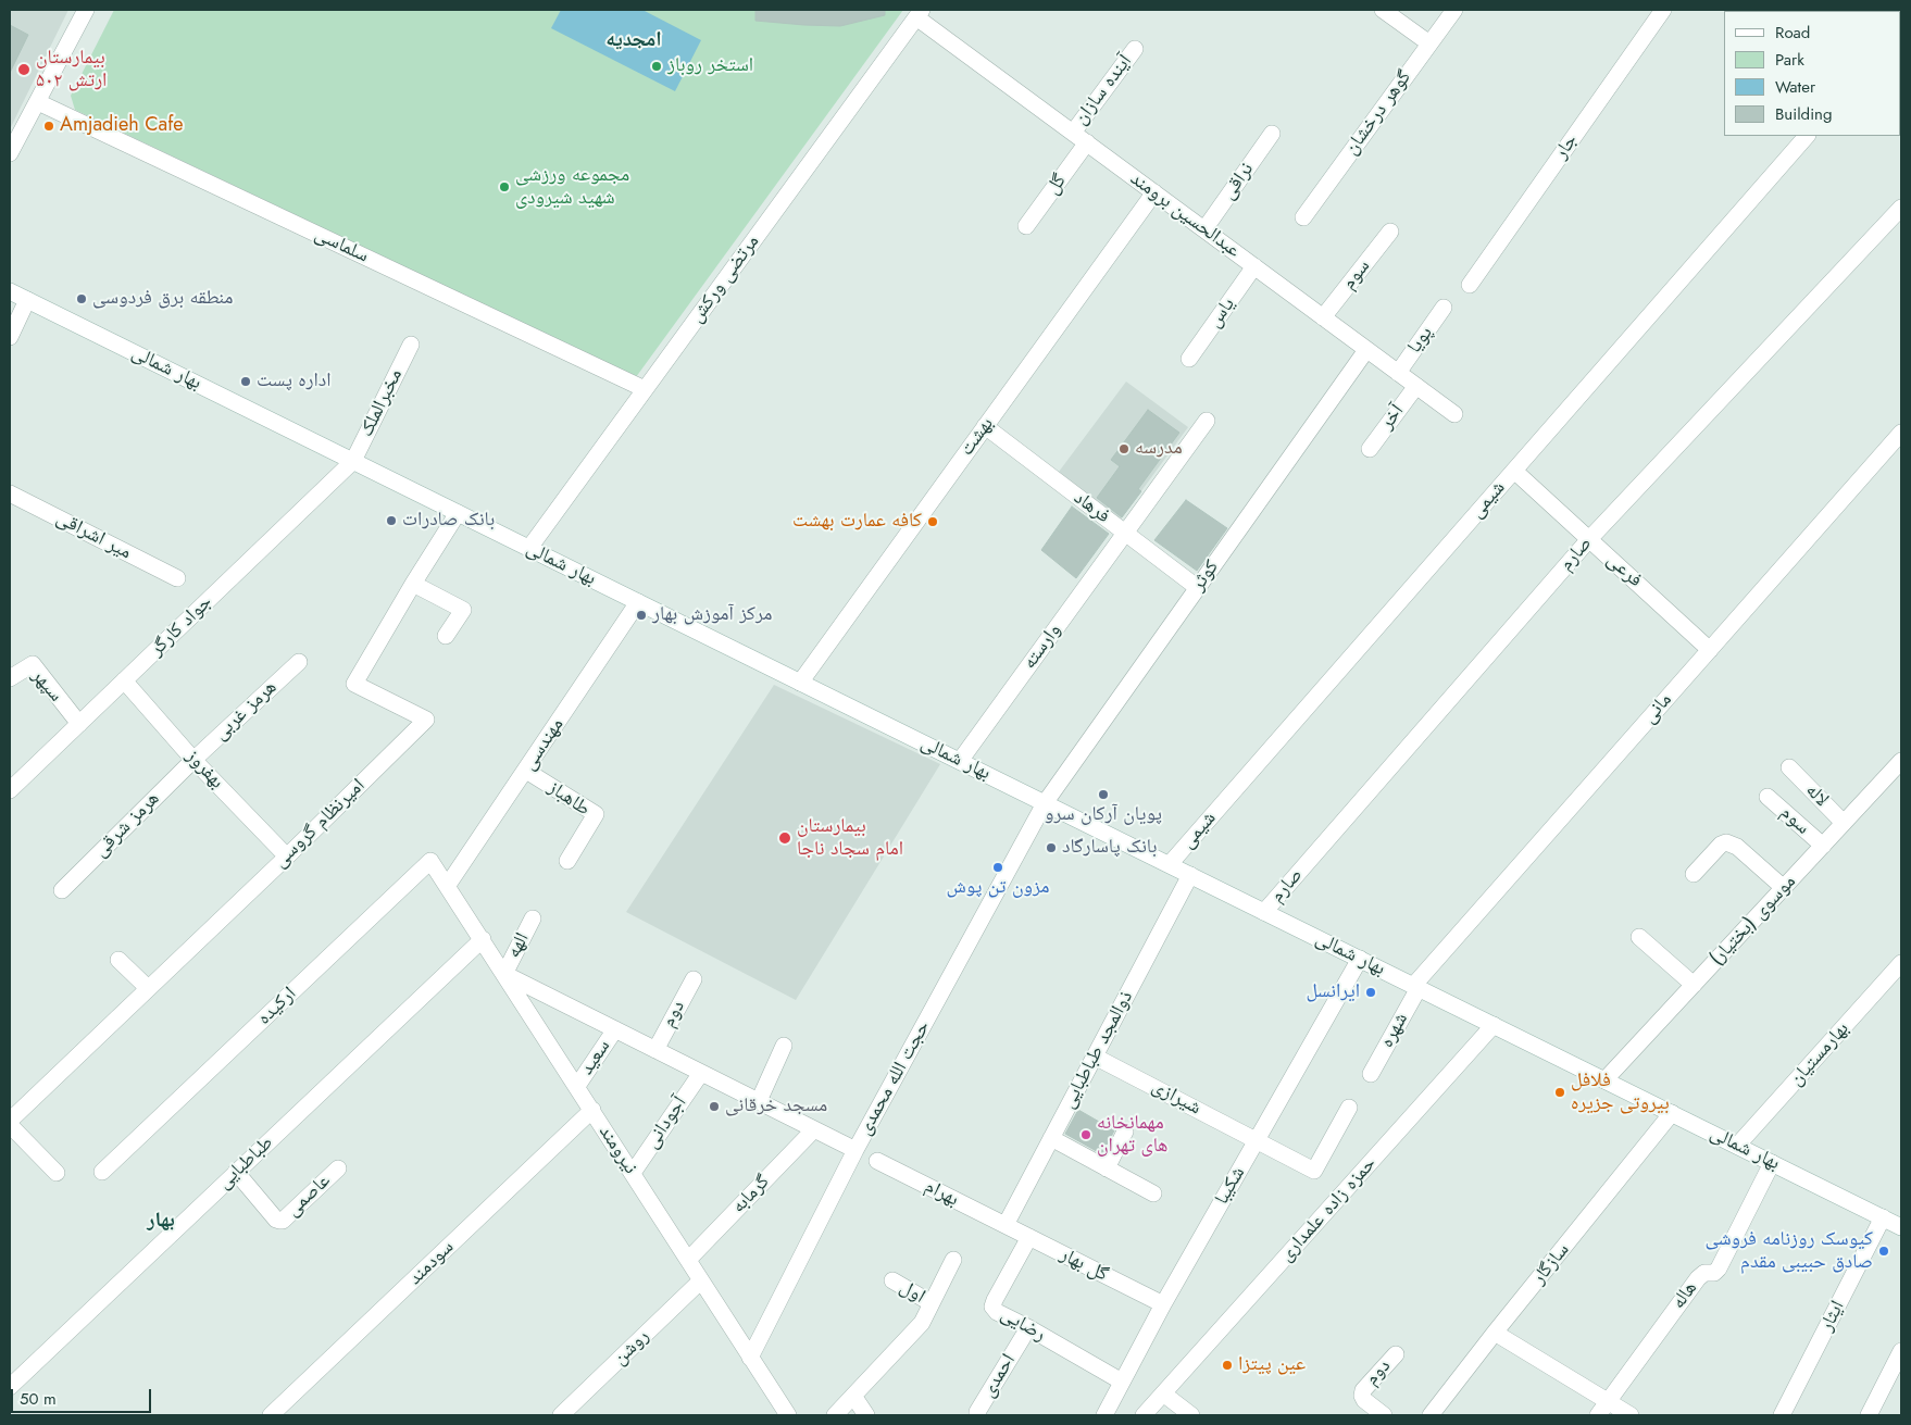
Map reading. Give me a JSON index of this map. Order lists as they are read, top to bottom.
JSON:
{
  "streets": {
    "street": [
      "آینده سازان",
      "گوهر درخشان",
      "جار",
      "نراقی",
      "گل",
      "عبدالحسین برومند",
      "سلماسی",
      "سوم",
      "مرتضی ورکش",
      "یاس",
      "پویا",
      "بهار شمالی",
      "مخبرالملک",
      "آخر",
      "بهشت",
      "شیمی",
      "فرهاد",
      "میر اشراقی",
      "صارم",
      "فرعی",
      "کوثر",
      "جواد کارگر",
      "وارسته",
      "سپهر",
      "مانی",
      "هرمز غربی",
      "مهندسی",
      "بهفروز",
      "لاله",
      "طاهباز",
      "امیرنظام گروسی",
      "هرمز شرقی",
      "موسوی (بختیار)",
      "الهه",
      "ارکیده",
      "دوم",
      "شهره",
      "ذوالمجد طباطبایی",
      "بهارمستیان",
      "سعید",
      "حجت الله محمدی",
      "شیرازی",
      "آجودانی",
      "نیرومند",
      "طباطبایی",
      "شکیبا",
      "بهرام",
      "گرمابه",
      "عاصمی",
      "حمزه زاده علمداری",
      "سودمند",
      "سازگار",
      "گل بهار",
      "اول",
      "هاله",
      "ایثار",
      "رضایی",
      "روشن",
      "احمدی"
    ]
  },
  "crossings": [
    ["آینده سازان", "عبدالحسین برومند"],
    ["نراقی", "عبدالحسین برومند"],
    ["گل", "عبدالحسین برومند"],
    ["عبدالحسین برومند", "سوم"],
    ["عبدالحسین برومند", "مرتضی ورکش"],
    ["عبدالحسین برومند", "یاس"],
    ["عبدالحسین برومند", "پویا"],
    ["عبدالحسین برومند", "آخر"],
    ["عبدالحسین برومند", "بهشت"],
    ["عبدالحسین برومند", "کوثر"],
    ["سلماسی", "مرتضی ورکش"],
    ["سوم", "موسوی (بختیار)"],
    ["مرتضی ورکش", "بهار شمالی"],
    ["بهار شمالی", "مخبرالملک"],
    ["بهار شمالی", "بهشت"],
    ["بهار شمالی", "شیمی"],
    ["بهار شمالی", "صارم"],
    ["بهار شمالی", "کوثر"],
    ["بهار شمالی", "جواد کارگر"],
    ["بهار شمالی", "وارسته"],
    ["بهار شمالی", "مانی"],
    ["بهار شمالی", "مهندسی"],
    ["بهار شمالی", "امیرنظام گروسی"],
    ["بهار شمالی", "موسوی (بختیار)"],
    ["بهار شمالی", "شهره"],
    ["بهار شمالی", "ذوالمجد طباطبایی"],
    ["بهار شمالی", "بهارمستیان"],
    ["بهار شمالی", "حجت الله محمدی"],
    ["بهار شمالی", "شکیبا"],
    ["بهار شمالی", "حمزه زاده علمداری"],
    ["بهار شمالی", "سازگار"],
    ["بهار شمالی", "هاله"],
    ["بهار شمالی", "ایثار"],
    ["مخبرالملک", "جواد کارگر"],
    ["بهشت", "فرهاد"],
    ["شیمی", "فرعی"],
    ["فرهاد", "کوثر"],
    ["فرهاد", "وارسته"],
    ["صارم", "فرعی"],
    ["فرعی", "مانی"],
    ["کوثر", "حجت الله محمدی"],
    ["جواد کارگر", "سپهر"],
    ["جواد کارگر", "بهفروز"],
    ["مانی", "شهره"],
    ["هرمز غربی", "بهفروز"],
    ["هرمز غربی", "هرمز شرقی"],
    ["مهندسی", "طاهباز"],
    ["مهندسی", "ارکیده"],
    ["مهندسی", "نیرومند"],
    ["بهفروز", "امیرنظام گروسی"],
    ["بهفروز", "هرمز شرقی"],
    ["لاله", "موسوی (بختیار)"],
    ["الهه", "نیرومند"],
    ["ارکیده", "نیرومند"],
    ["ذوالمجد طباطبایی", "شیرازی"],
    ["ذوالمجد طباطبایی", "بهرام"],
    ["ذوالمجد طباطبایی", "گل بهار"],
    ["سعید", "نیرومند"],
    ["حجت الله محمدی", "نیرومند"],
    ["شیرازی", "شکیبا"],
    ["آجودانی", "نیرومند"],
    ["نیرومند", "طباطبایی"],
    ["نیرومند", "گرمابه"],
    ["نیرومند", "سودمند"],
    ["نیرومند", "روشن"],
    ["طباطبایی", "عاصمی"],
    ["شکیبا", "گل بهار"],
    ["شکیبا", "رضایی"],
    ["بهرام", "گل بهار"],
    ["گل بهار", "رضایی"]
  ],
  "districts": ["امجدیه", "بهار"],
  "places": [
    "استخر روباز",
    "بیمارستان ۵۰۲ ارتش",
    "Amjadieh Cafe",
    "مجموعه ورزشی شهید شیرودی",
    "منطقه برق فردوسی",
    "اداره پست",
    "مدرسه",
    "بانک صادرات",
    "کافه عمارت بهشت",
    "مرکز آموزش بهار",
    "پویان آرکان سرو",
    "بیمارستان امام سجاد ناجا",
    "بانک پاسارگاد",
    "مزون تن پوش",
    "ایرانسل",
    "فلافل بیروتی جزیره",
    "مسجد خرقانی",
    "مهمانخانه های تهران",
    "کیوسک روزنامه فروشی صادق حبیبی مقدم",
    "عین پیتزا"
  ],
  "legend": [
    "Road",
    "Park",
    "Water",
    "Building"
  ],
  "scale_bar": "50 m"
}
